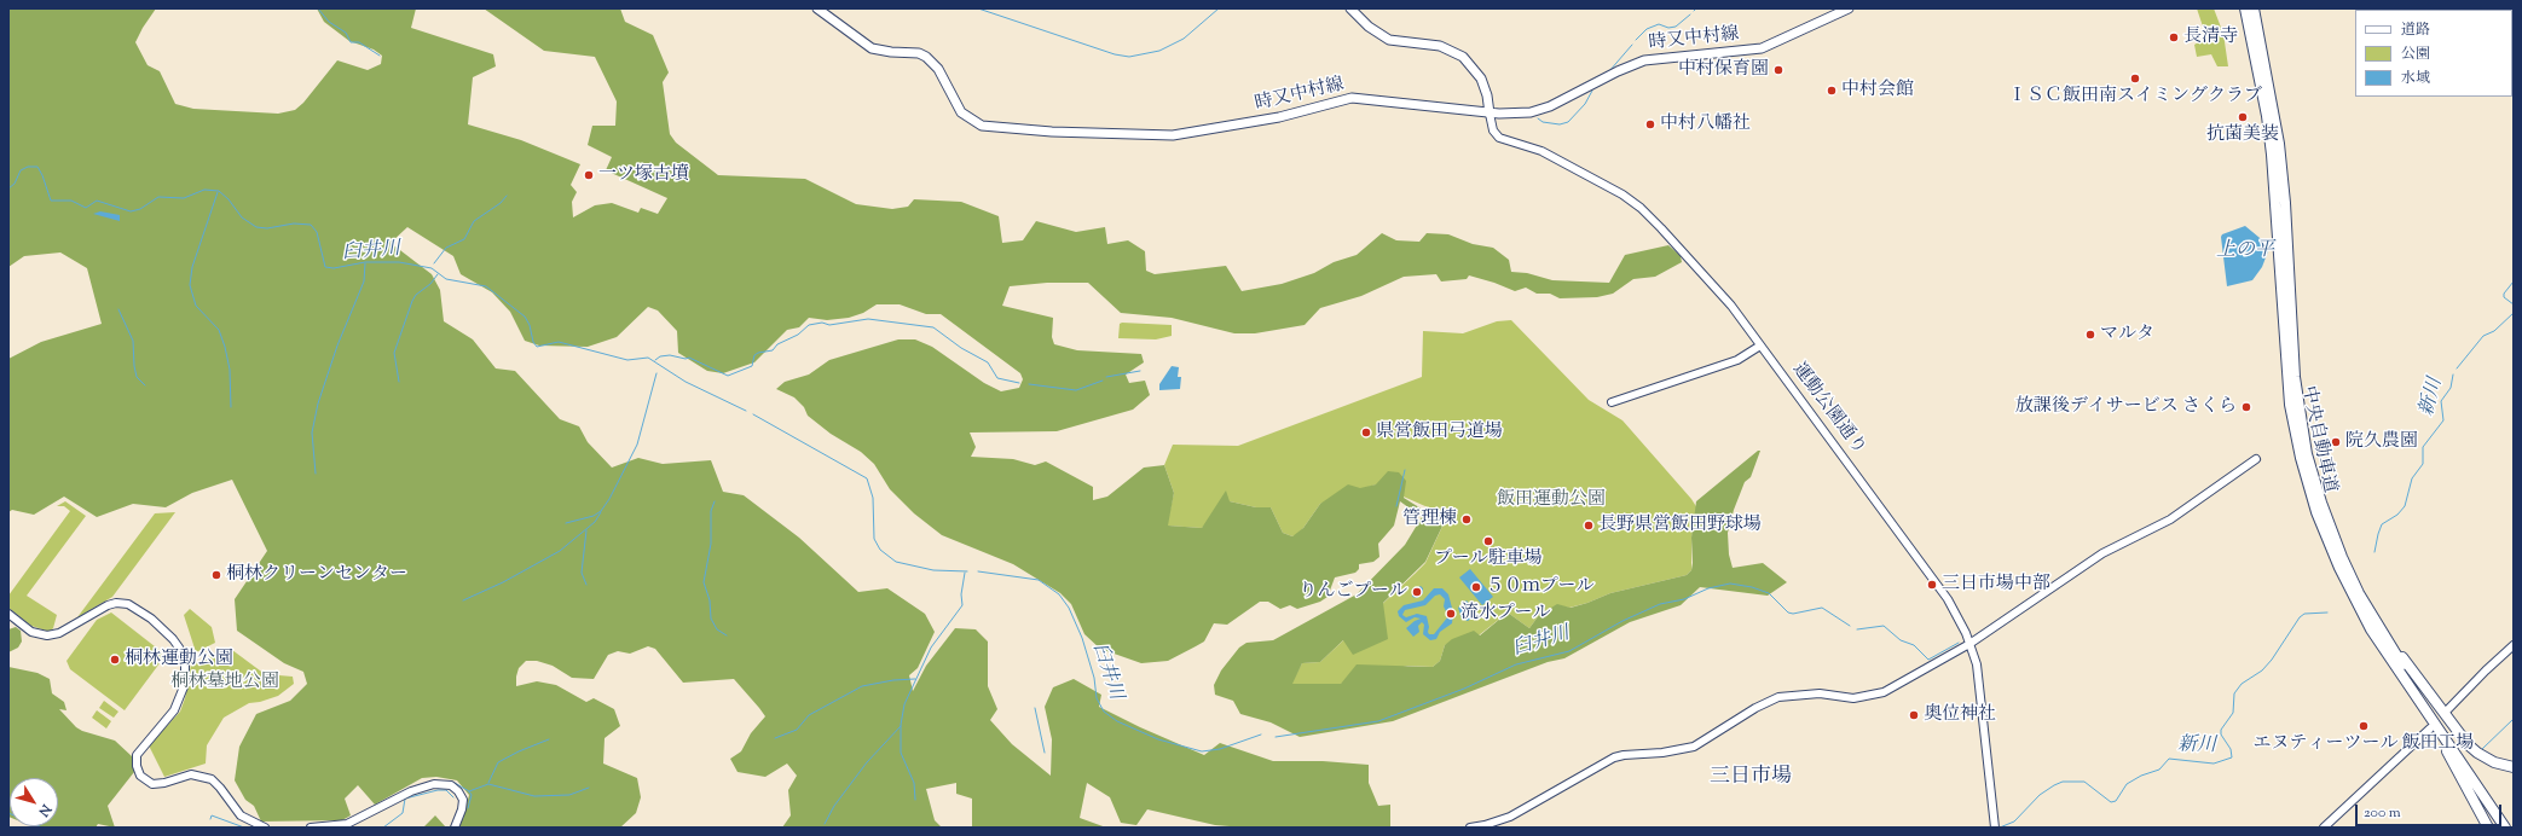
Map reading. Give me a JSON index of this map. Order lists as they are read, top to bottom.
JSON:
{
  "streets": {
    "highway": ["中央自動車道"],
    "main road": ["時又中村線"],
    "street": ["運動公園通り"]
  },
  "crossings": [
    ["時又中村線", "運動公園通り"]
  ],
  "districts": ["三日市場"],
  "water": ["上の平", "臼井川", "新川"],
  "parks": ["飯田運動公園", "桐林墓地公園"],
  "places": [
    "長清寺",
    "中村保育園",
    "ＩＳＣ飯田南スイミングクラブ",
    "中村会館",
    "抗菌美装",
    "中村八幡社",
    "一ツ塚古墳",
    "マルタ",
    "放課後デイサービス さくら",
    "県営飯田弓道場",
    "院久農園",
    "管理棟",
    "長野県営飯田野球場",
    "プール駐車場",
    "桐林クリーンセンター",
    "三日市場中部",
    "５０ｍプール",
    "りんごプール",
    "流水プール",
    "桐林運動公園",
    "奥位神社",
    "エヌティーツール 飯田工場"
  ],
  "legend": ["道路", "公園", "水域"],
  "scale_bar": "200 m",
  "north": "bottom right"
}
